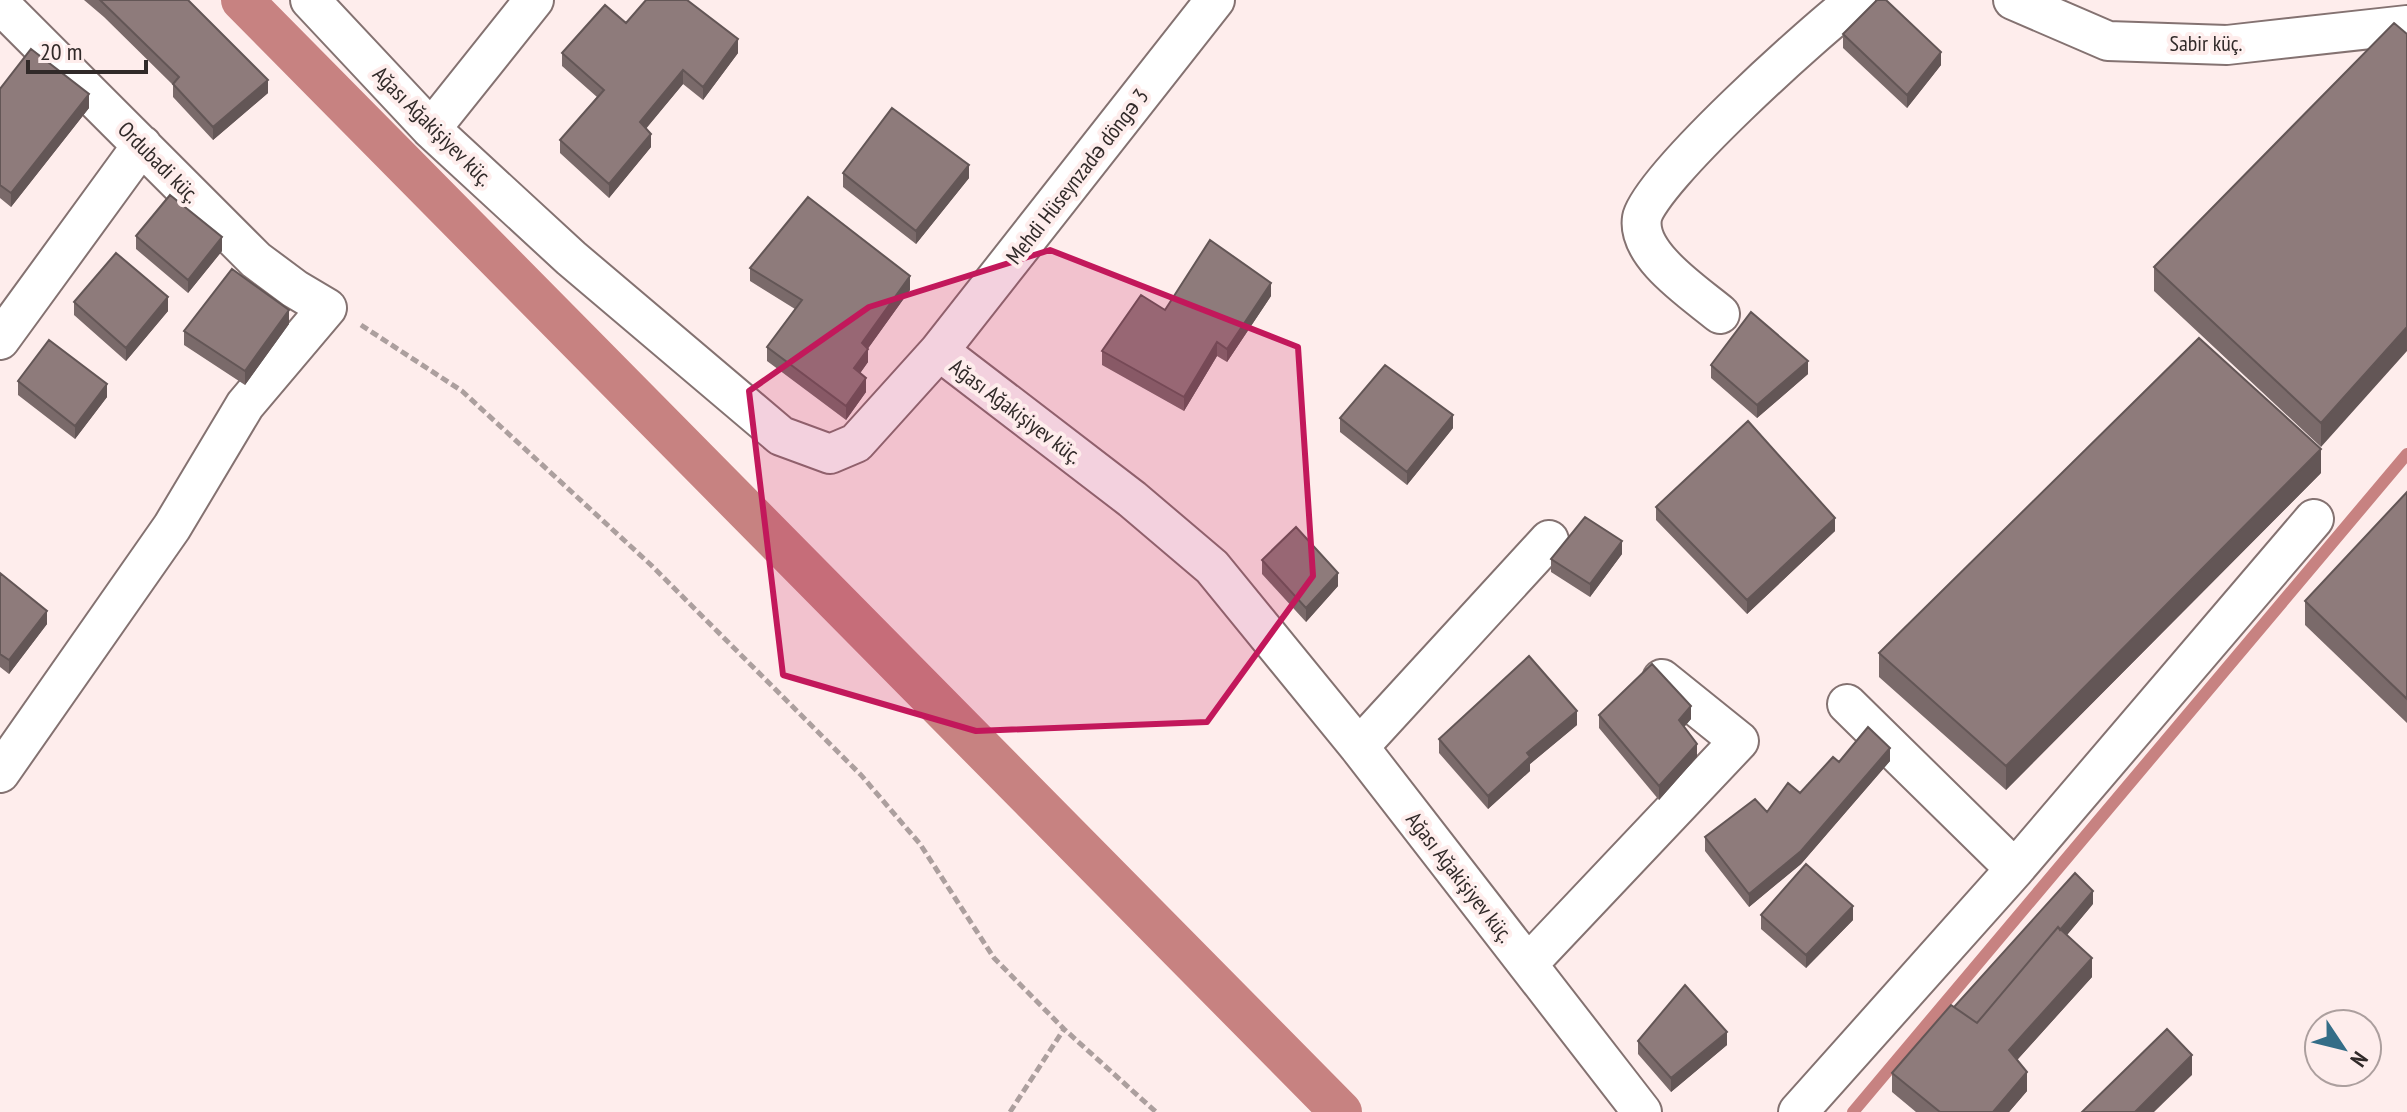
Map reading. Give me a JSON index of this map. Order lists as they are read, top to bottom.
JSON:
{
  "streets": {
    "street": [
      "Sabir küç.",
      "Ağası Ağakişiyev küç.",
      "Ordubadi küç.",
      "Mehdi Hüseynzadə döngə 3"
    ]
  },
  "crossings": [
    ["Ağası Ağakişiyev küç.", "Mehdi Hüseynzadə döngə 3"]
  ],
  "scale_bar": "20 m",
  "north": "bottom right"
}
